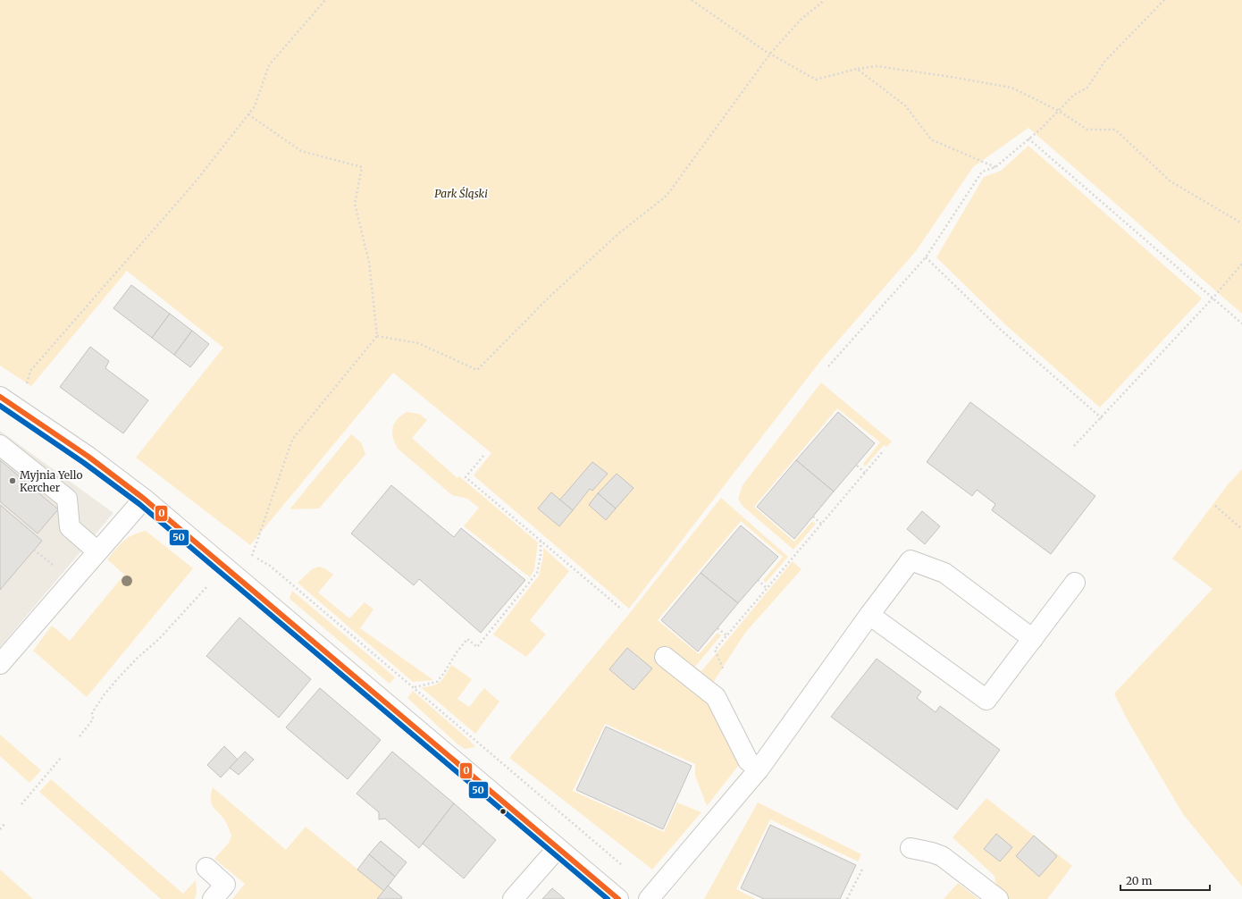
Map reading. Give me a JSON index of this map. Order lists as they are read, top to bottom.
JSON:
{
  "parks": ["Park Śląski"],
  "places": ["Myjnia Yello Kercher"],
  "lines": ["transit line 0", "transit line 50"],
  "scale_bar": "20 m"
}
